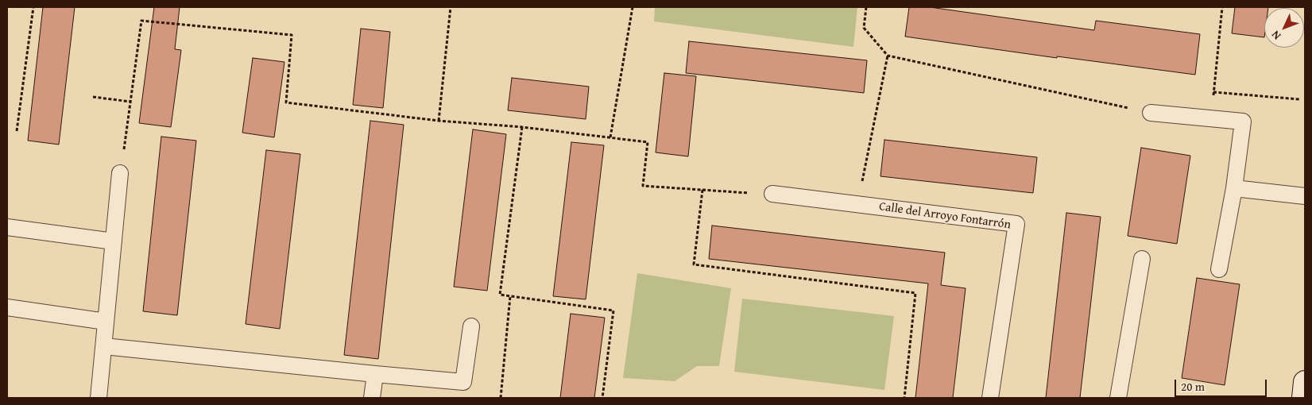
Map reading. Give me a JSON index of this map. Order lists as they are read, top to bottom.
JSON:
{
  "streets": {
    "lane": ["Calle del Arroyo Fontarrón"]
  },
  "scale_bar": "20 m",
  "north": "bottom left"
}
